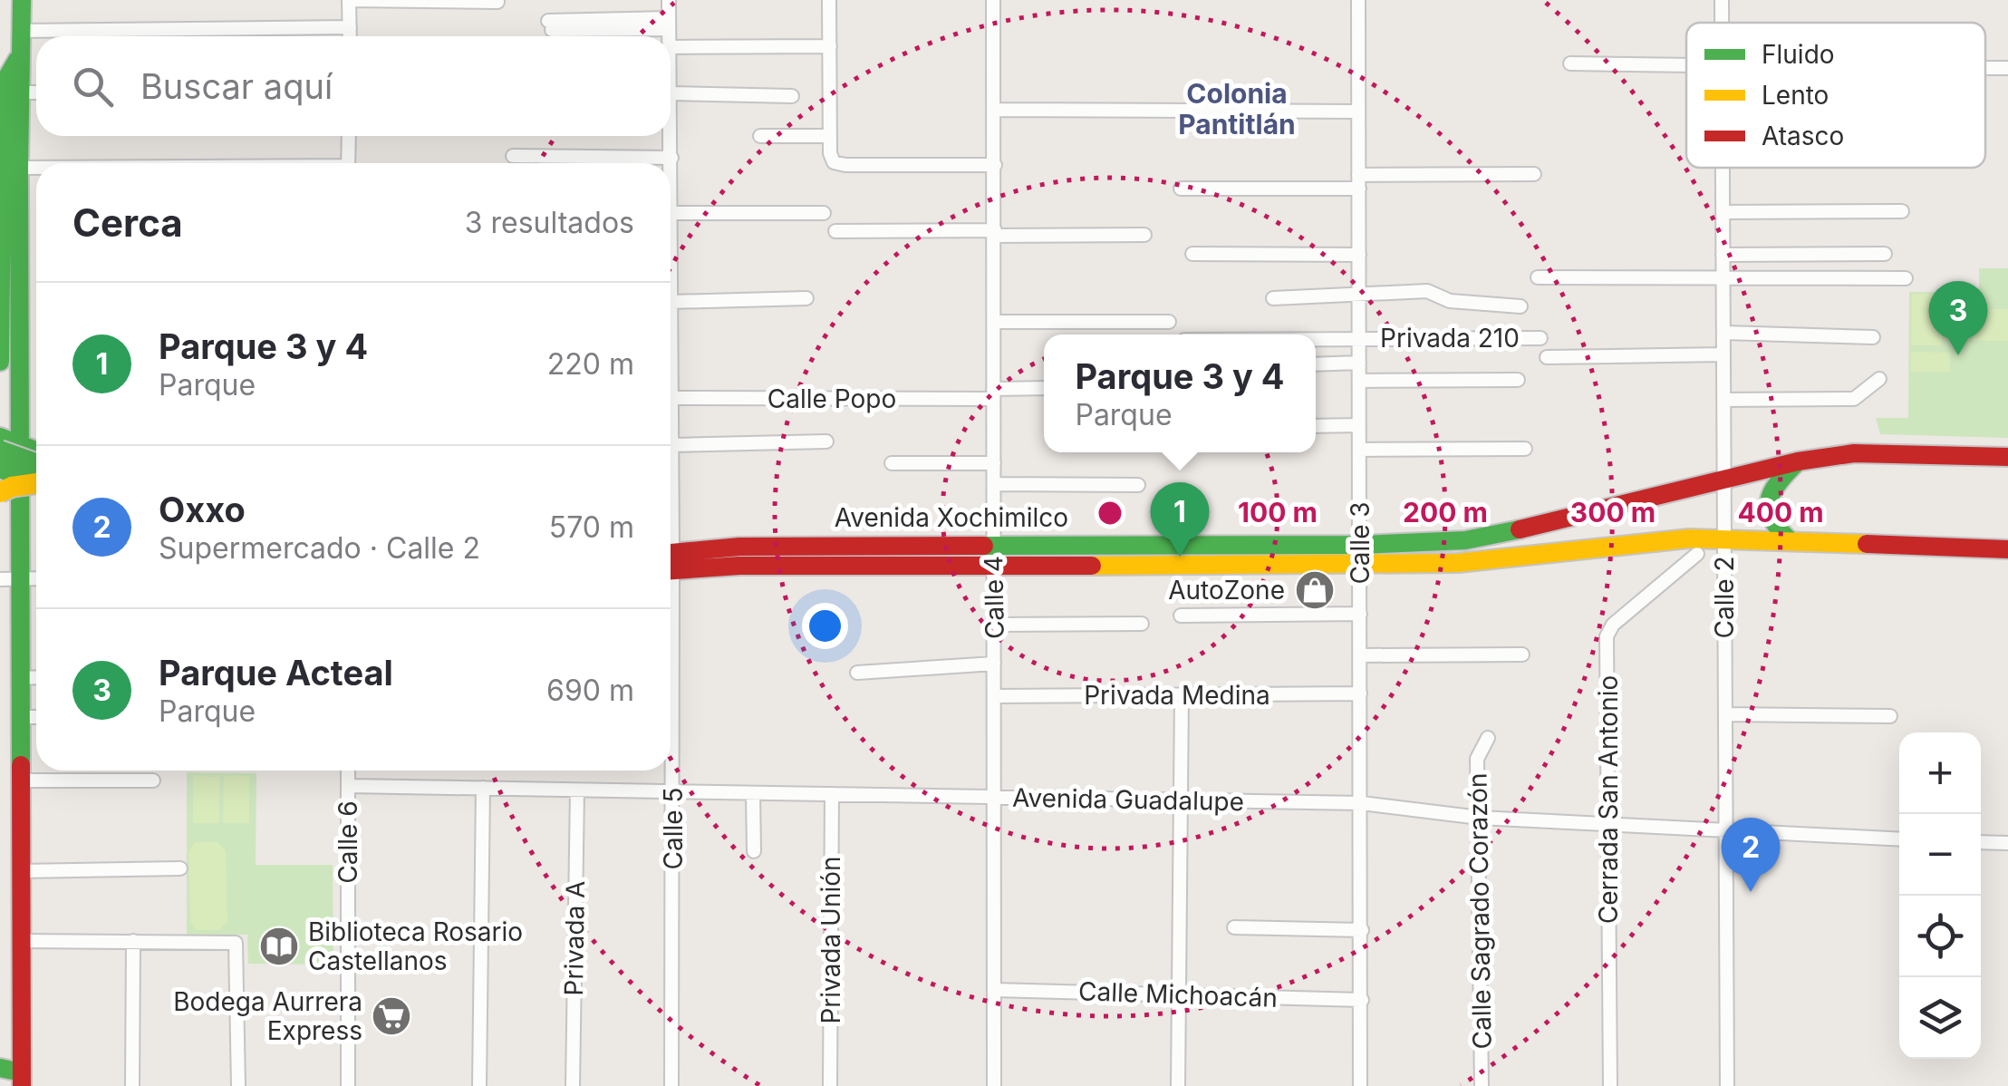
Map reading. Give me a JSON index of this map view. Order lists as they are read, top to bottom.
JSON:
{
  "streets": {
    "main road": ["Avenida Xochimilco"],
    "street": [
      "Privada 210",
      "Calle Popo",
      "Calle 3",
      "Calle 4",
      "Calle 2",
      "Privada Medina",
      "Avenida Guadalupe",
      "Cerrada San Antonio",
      "Calle 5",
      "Calle 6",
      "Calle Sagrado Corazón",
      "Privada A",
      "Privada Unión",
      "Calle Michoacán"
    ]
  },
  "crossings": [
    ["Privada 210", "Calle 3"],
    ["Calle Popo", "Calle 4"],
    ["Avenida Xochimilco", "Calle 3"],
    ["Avenida Xochimilco", "Calle 4"],
    ["Avenida Xochimilco", "Calle 2"],
    ["Calle 3", "Privada Medina"],
    ["Calle 3", "Avenida Guadalupe"],
    ["Calle 3", "Calle Michoacán"],
    ["Calle 4", "Privada Medina"],
    ["Calle 4", "Avenida Guadalupe"],
    ["Calle 4", "Calle Michoacán"],
    ["Calle 2", "Avenida Guadalupe"],
    ["Avenida Guadalupe", "Cerrada San Antonio"],
    ["Avenida Guadalupe", "Calle 5"],
    ["Avenida Guadalupe", "Calle 6"],
    ["Avenida Guadalupe", "Calle Sagrado Corazón"],
    ["Avenida Guadalupe", "Privada A"],
    ["Avenida Guadalupe", "Privada Unión"]
  ],
  "districts": ["Colonia Pantitlán"],
  "places": {
    "shop": ["AutoZone"],
    "library": ["Biblioteca Rosario Castellanos"],
    "supermarket": ["Bodega Aurrera Express"]
  },
  "legend": ["Fluido", "Lento", "Atasco"],
  "page": {
    "search": "Buscar aquí",
    "heading": ["Cerca", "3 resultados"],
    "pins": ["3", "1", "2"],
    "list": [
      {
        "mark": "1",
        "name": "Parque 3 y 4",
        "note": "Parque",
        "value": "220 m"
      },
      {
        "mark": "2",
        "name": "Oxxo",
        "note": "Supermercado · Calle 2",
        "value": "570 m"
      },
      {
        "mark": "3",
        "name": "Parque Acteal",
        "note": "Parque",
        "value": "690 m"
      }
    ],
    "popup": ["Parque 3 y 4", "Parque"],
    "map_buttons": ["+", "−"]
  },
  "rings": [
    "100 m",
    "200 m",
    "300 m",
    "400 m"
  ]
}
